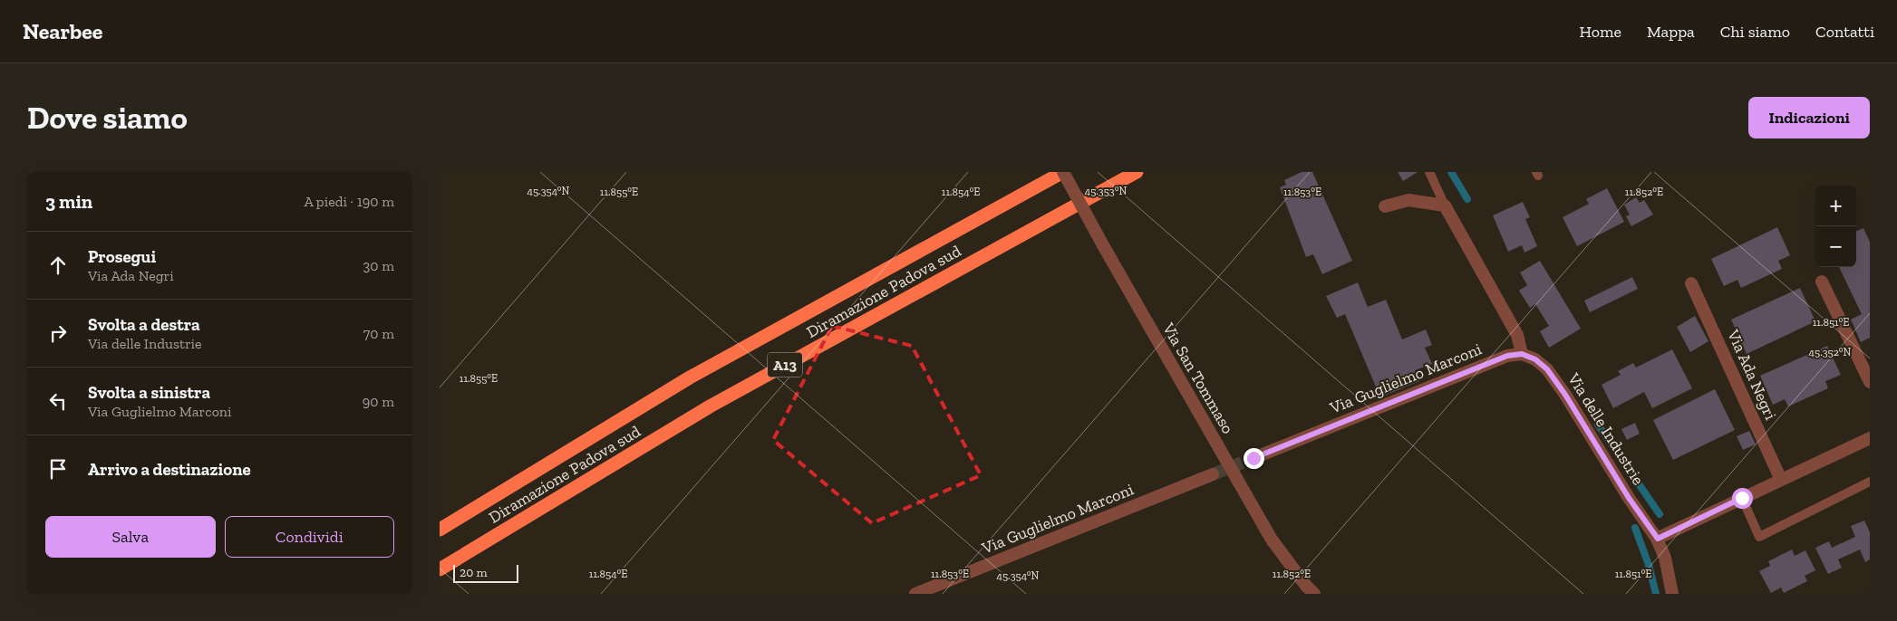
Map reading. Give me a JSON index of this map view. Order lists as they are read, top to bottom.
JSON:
{
  "streets": {
    "highway": ["Diramazione Padova sud", "A13"],
    "street": [
      "Via Ada Negri",
      "Via San Tommaso",
      "Via Guglielmo Marconi",
      "Via delle Industrie"
    ]
  },
  "crossings": [
    ["Diramazione Padova sud", "Via San Tommaso"],
    ["Via Guglielmo Marconi", "Via delle Industrie"]
  ],
  "scale_bar": "20 m",
  "page": {
    "header": "Nearbee",
    "nav": [
      "Home",
      "Mappa",
      "Chi siamo",
      "Contatti"
    ],
    "buttons": [
      "Indicazioni",
      ["Salva", "Condividi"]
    ],
    "title": "Dove siamo",
    "heading": ["3 min", "A piedi · 190 m"],
    "map_buttons": ["+", "−"],
    "list": [
      ["Prosegui", "Via Ada Negri", "30 m"],
      ["Svolta a destra", "Via delle Industrie", "70 m"],
      ["Svolta a sinistra", "Via Guglielmo Marconi", "90 m"],
      "Arrivo a destinazione"
    ],
    "scale": "20 m"
  },
  "coordinates": [
    "45.354°N",
    "45.353°N",
    "11.855°E",
    "11.854°E",
    "11.853°E",
    "11.852°E",
    "11.851°E",
    "45.352°N"
  ]
}
